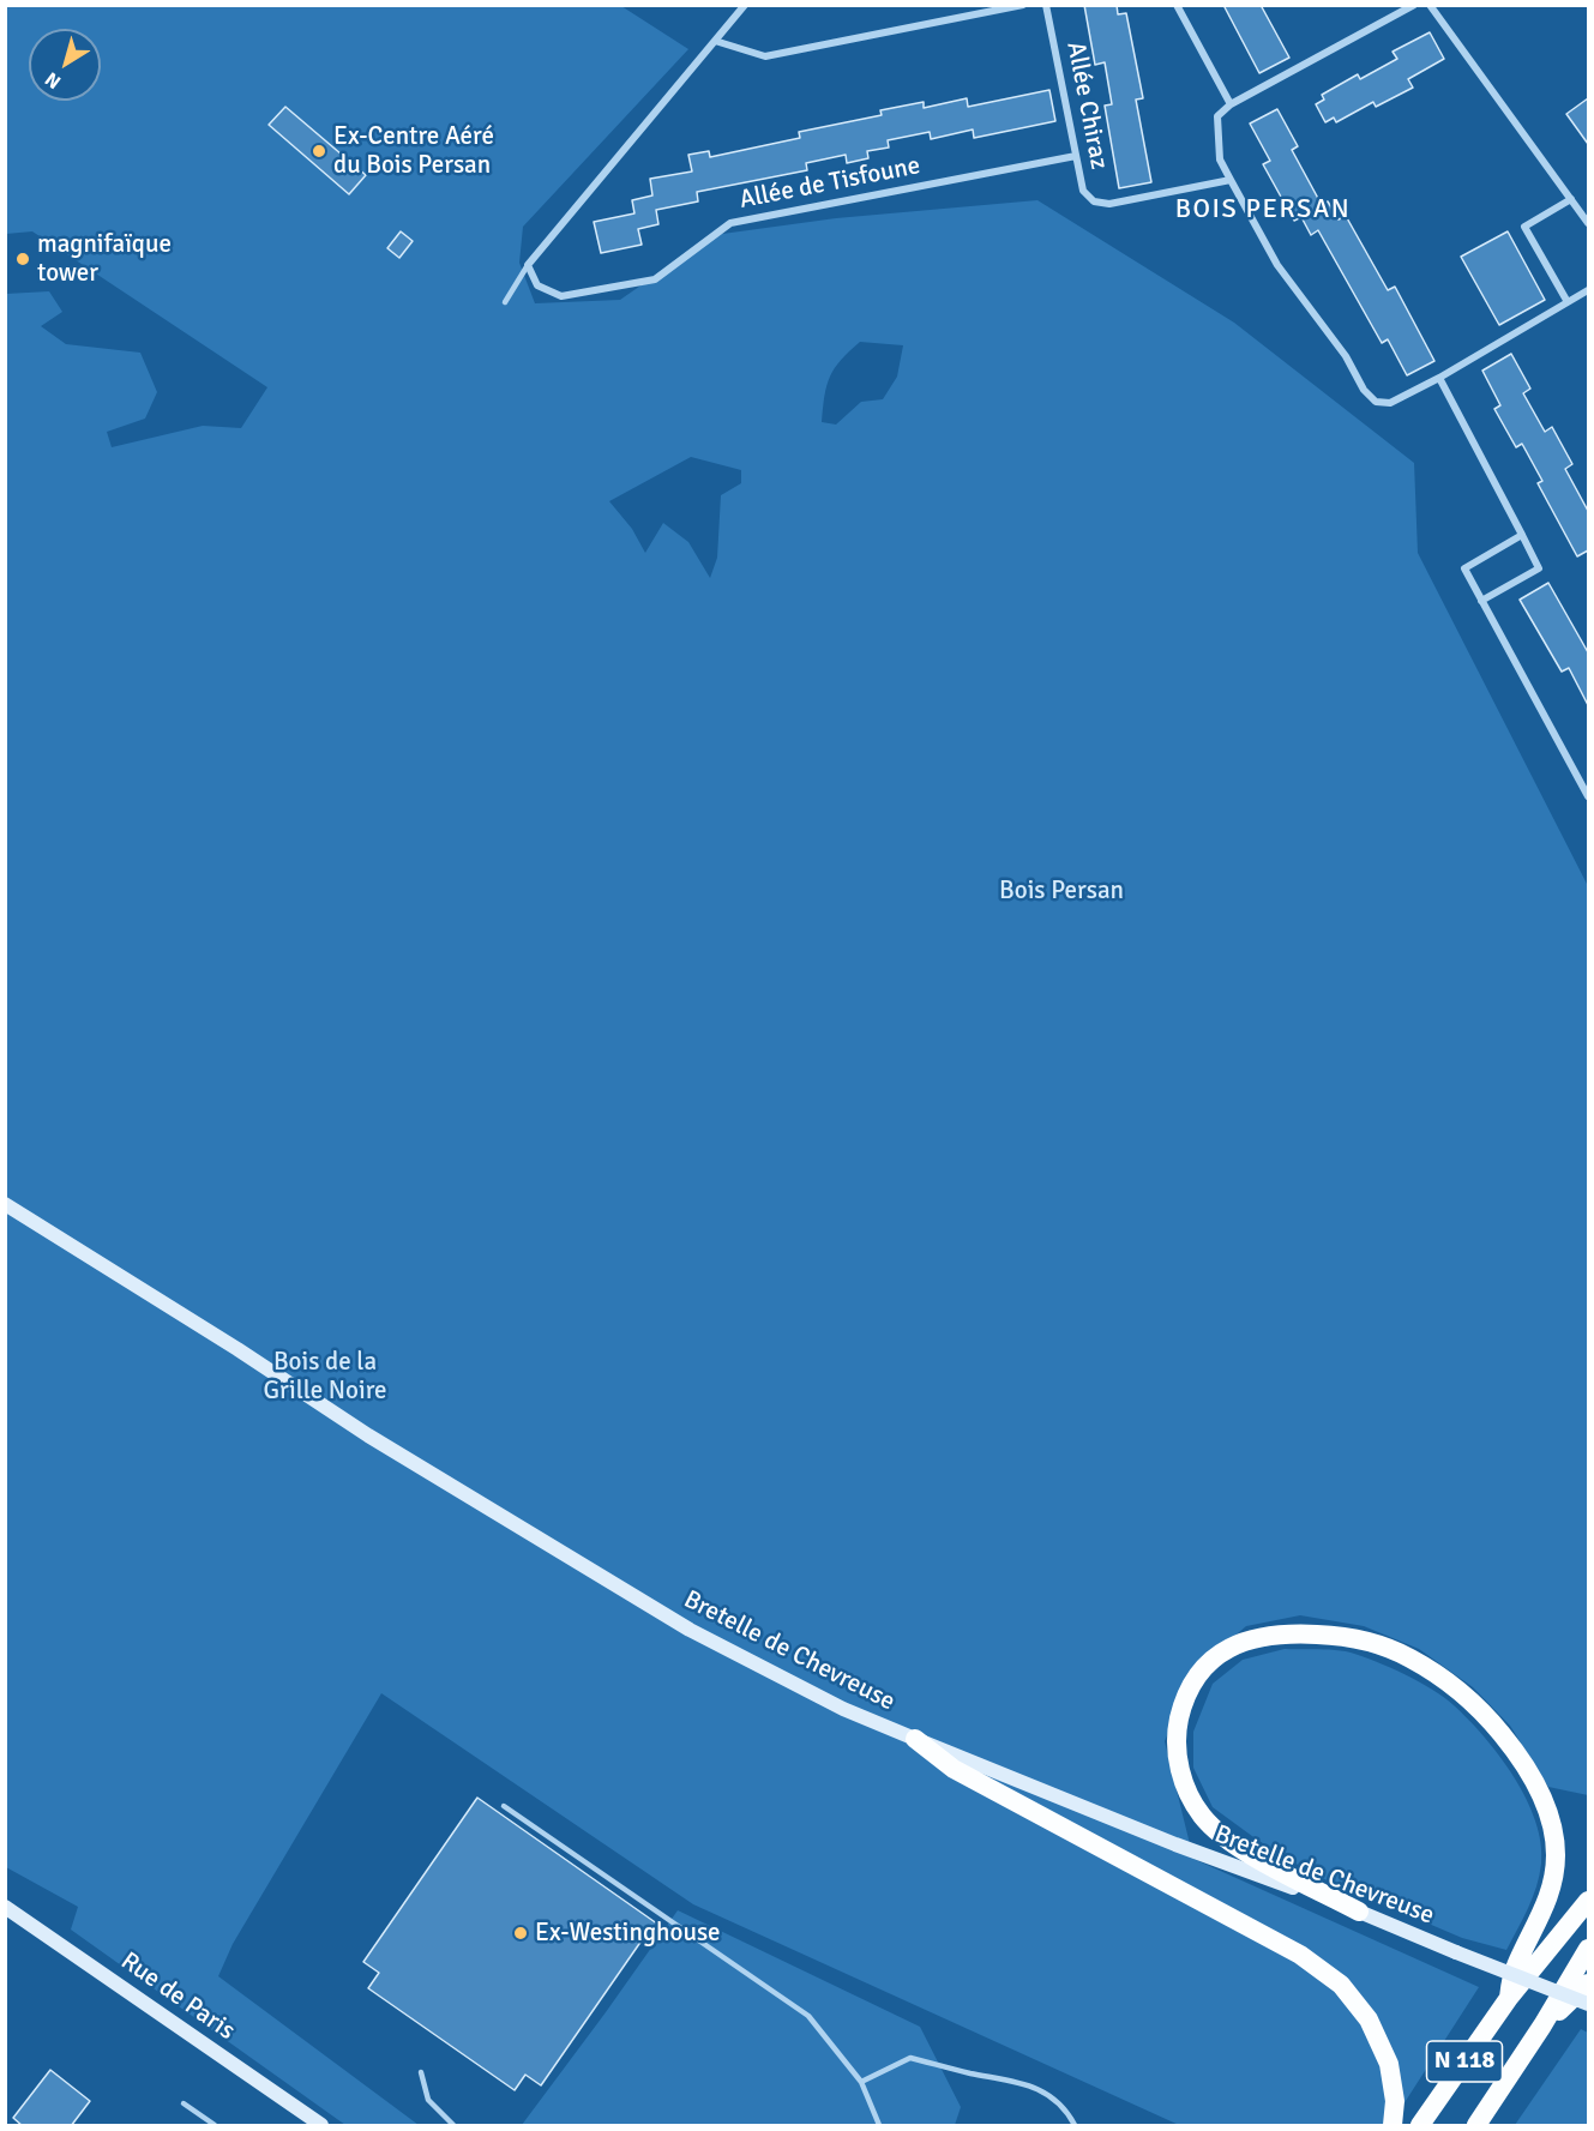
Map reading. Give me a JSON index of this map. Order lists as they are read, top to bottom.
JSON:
{
  "streets": {
    "highway": ["N 118"],
    "main road": ["Bretelle de Chevreuse", "Rue de Paris"],
    "street": ["Allée Chiraz", "Allée de Tisfoune"]
  },
  "crossings": [
    ["Allée Chiraz", "Allée de Tisfoune"]
  ],
  "districts": ["BOIS PERSAN"],
  "parks": ["Bois Persan", "Bois de la Grille Noire"],
  "places": ["Ex-Centre Aéré du Bois Persan", "magnifaïque tower", "Ex-Westinghouse"],
  "north": "bottom left"
}
